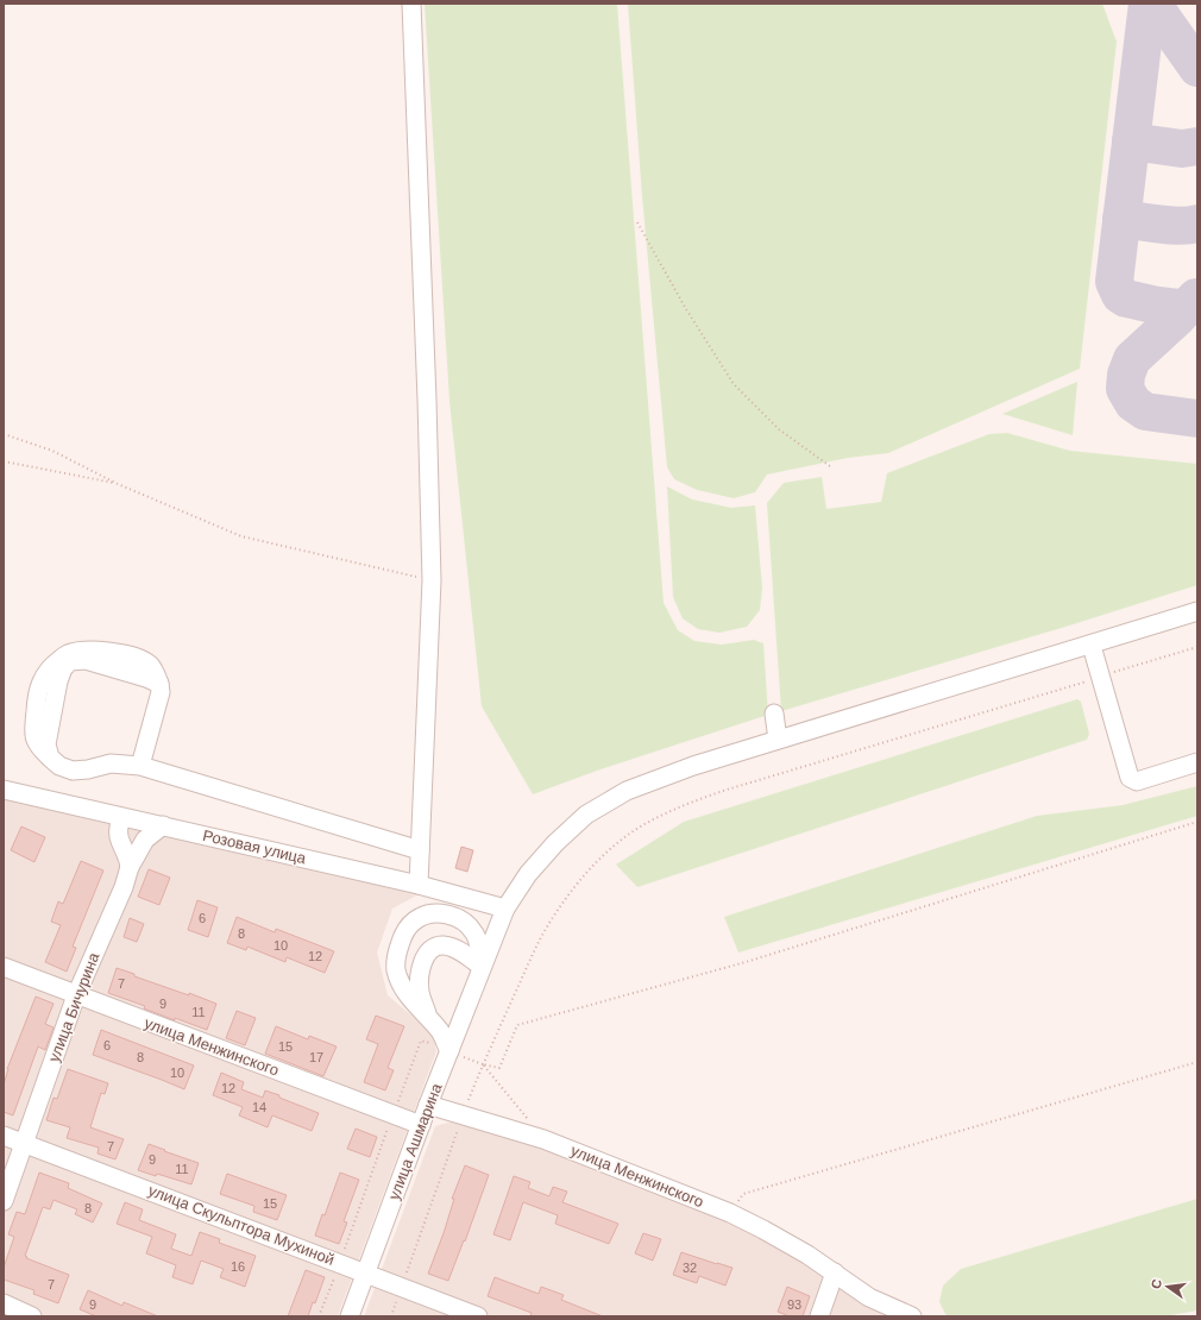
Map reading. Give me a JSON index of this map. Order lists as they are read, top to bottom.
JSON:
{
  "streets": {
    "street": [
      "Розовая улица",
      "улица Бичурина",
      "улица Менжинского",
      "улица Ашмарина",
      "улица Скульптора Мухиной"
    ]
  },
  "crossings": [
    ["Розовая улица", "улица Бичурина"],
    ["Розовая улица", "улица Ашмарина"],
    ["улица Бичурина", "улица Менжинского"],
    ["улица Бичурина", "улица Скульптора Мухиной"],
    ["улица Менжинского", "улица Ашмарина"],
    ["улица Ашмарина", "улица Скульптора Мухиной"]
  ],
  "house_numbers": [
    "6",
    "8",
    "10",
    "12",
    "7",
    "9",
    "11",
    "6",
    "15",
    "8",
    "17",
    "10",
    "12",
    "14",
    "7",
    "9",
    "11",
    "15",
    "8",
    "16",
    "32",
    "7",
    "9",
    "93"
  ],
  "north": "left"
}
